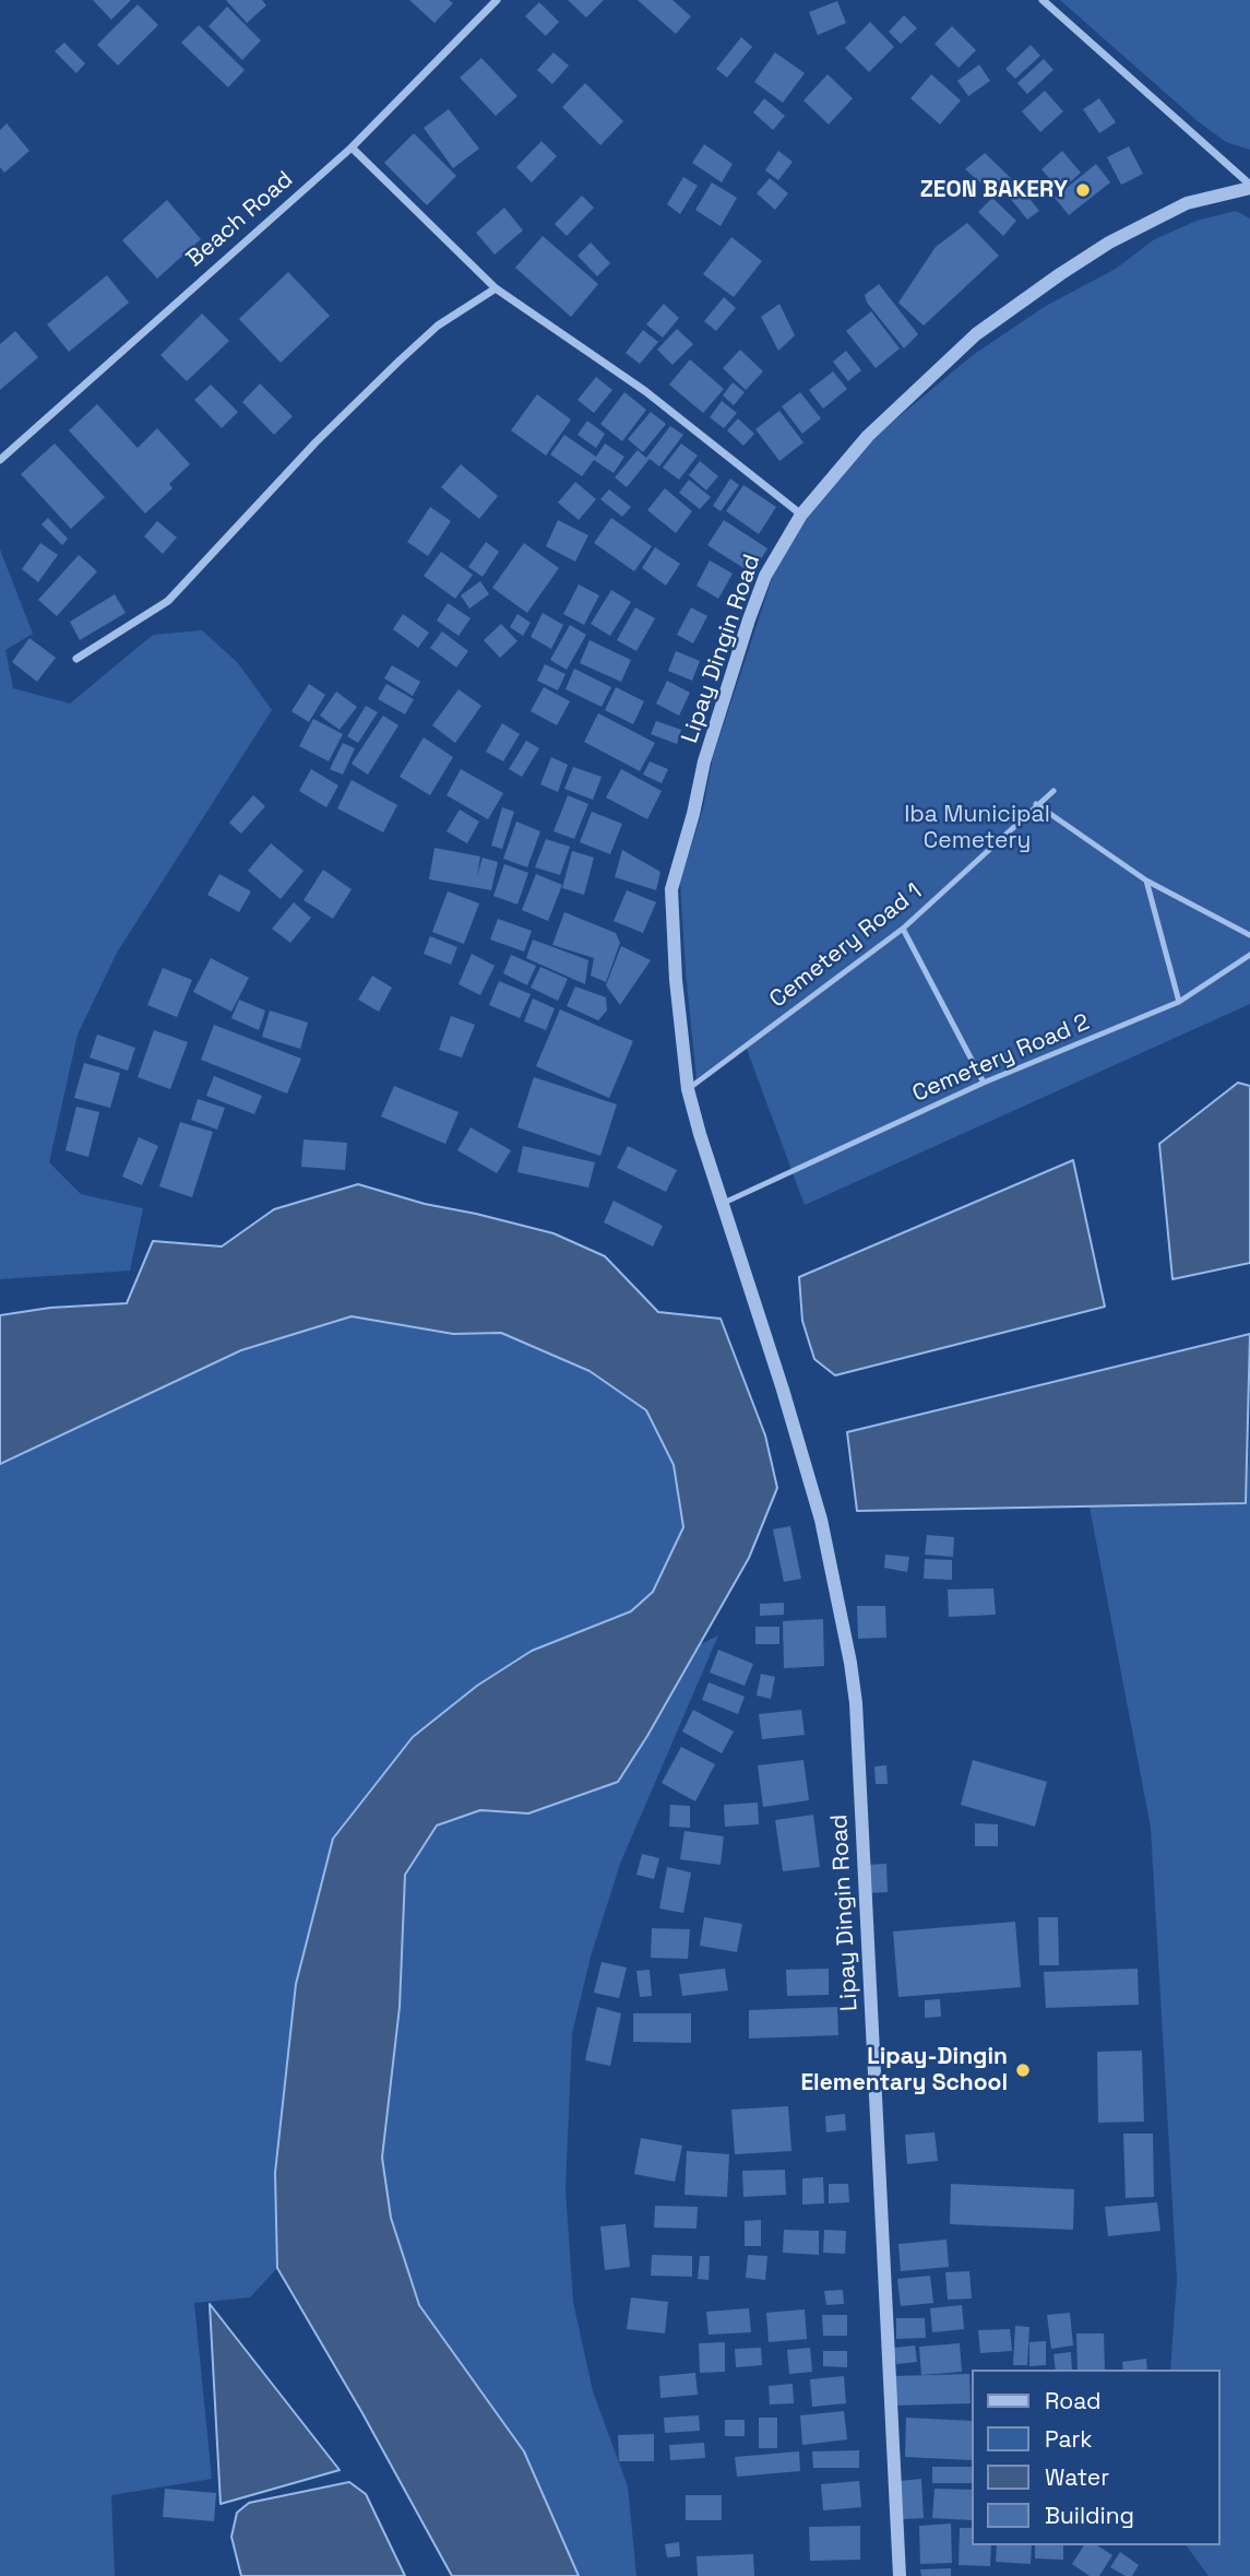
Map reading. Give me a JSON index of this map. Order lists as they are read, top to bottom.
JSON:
{
  "streets": {
    "street": ["Beach Road", "Lipay Dingin Road"],
    "lane": ["Cemetery Road 1", "Cemetery Road 2"]
  },
  "crossings": [
    ["Lipay Dingin Road", "Cemetery Road 1"],
    ["Lipay Dingin Road", "Cemetery Road 2"]
  ],
  "parks": ["Iba Municipal Cemetery"],
  "places": ["ZEON BAKERY", "Lipay-Dingin Elementary School"],
  "legend": [
    "Road",
    "Park",
    "Water",
    "Building"
  ]
}
